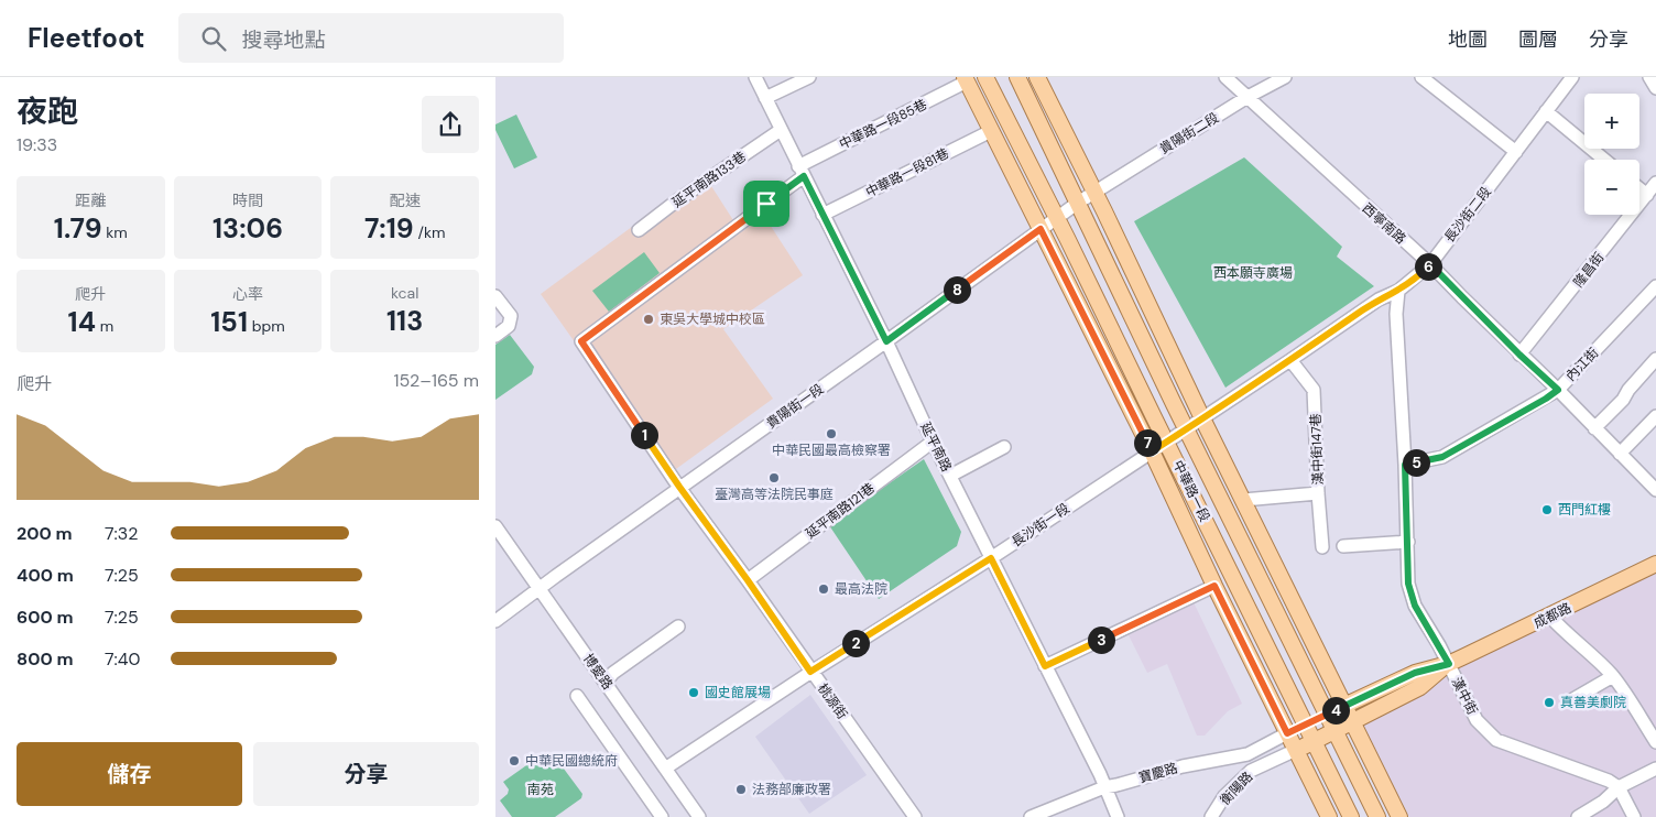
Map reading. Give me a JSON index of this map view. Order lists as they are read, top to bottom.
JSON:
{
  "streets": {
    "main road": ["中華路一段", "成都路"],
    "street": [
      "中華路一段85巷",
      "貴陽街二段",
      "中華路一段81巷",
      "延平南路133巷",
      "長沙街二段",
      "西寧南路",
      "隆昌街",
      "內江街",
      "貴陽街一段",
      "延平南路",
      "漢中街147巷",
      "延平南路121巷",
      "長沙街一段",
      "博愛路",
      "漢中街",
      "桃源街",
      "寶慶路",
      "衡陽路"
    ]
  },
  "crossings": [
    ["中華路一段85巷", "延平南路"],
    ["中華路一段85巷", "中華路一段"],
    ["中華路一段85巷", "桃源街"],
    ["貴陽街二段", "西寧南路"],
    ["貴陽街二段", "貴陽街一段"],
    ["中華路一段81巷", "延平南路"],
    ["中華路一段81巷", "中華路一段"],
    ["延平南路133巷", "延平南路"],
    ["長沙街二段", "西寧南路"],
    ["長沙街二段", "漢中街147巷"],
    ["長沙街二段", "中華路一段"],
    ["長沙街二段", "長沙街一段"],
    ["長沙街二段", "漢中街"],
    ["西寧南路", "隆昌街"],
    ["西寧南路", "內江街"],
    ["內江街", "漢中街"],
    ["貴陽街一段", "延平南路"],
    ["貴陽街一段", "中華路一段"],
    ["貴陽街一段", "博愛路"],
    ["貴陽街一段", "桃源街"],
    ["延平南路", "延平南路121巷"],
    ["延平南路", "長沙街一段"],
    ["延平南路", "寶慶路"],
    ["中華路一段", "長沙街一段"],
    ["中華路一段", "成都路"],
    ["中華路一段", "寶慶路"],
    ["中華路一段", "衡陽路"],
    ["延平南路121巷", "桃源街"],
    ["長沙街一段", "博愛路"],
    ["長沙街一段", "桃源街"],
    ["成都路", "漢中街"],
    ["成都路", "寶慶路"],
    ["成都路", "衡陽路"]
  ],
  "parks": ["西本願寺廣場", "南苑"],
  "places": [
    "東吳大學城中校區",
    "中華民國最高檢察署",
    "臺灣高等法院民事庭",
    "西門紅樓",
    "最高法院",
    "國史館展場",
    "真善美劇院",
    "中華民國總統府",
    "法務部廉政署"
  ],
  "page": {
    "header": "Fleetfoot",
    "search": "搜尋地點",
    "nav": ["地圖", "圖層", "分享"],
    "heading": ["夜跑", "19:33"],
    "map_buttons": ["+", "−"],
    "stats": [
      ["距離", "1.79 km"],
      ["時間", "13:06"],
      ["配速", "7:19 /km"],
      ["爬升", "14 m"],
      ["心率", "151 bpm"],
      ["kcal", "113"]
    ],
    "pins": [
      "6",
      "8",
      "1",
      "7",
      "5",
      "3",
      "2",
      "4"
    ],
    "chart": ["爬升", "152–165 m"],
    "list": [
      {
        "name": "200 m",
        "note": "7:32"
      },
      {
        "name": "400 m",
        "note": "7:25"
      },
      {
        "name": "600 m",
        "note": "7:25"
      },
      {
        "name": "800 m",
        "note": "7:40"
      }
    ],
    "buttons": ["儲存", "分享"]
  }
}
